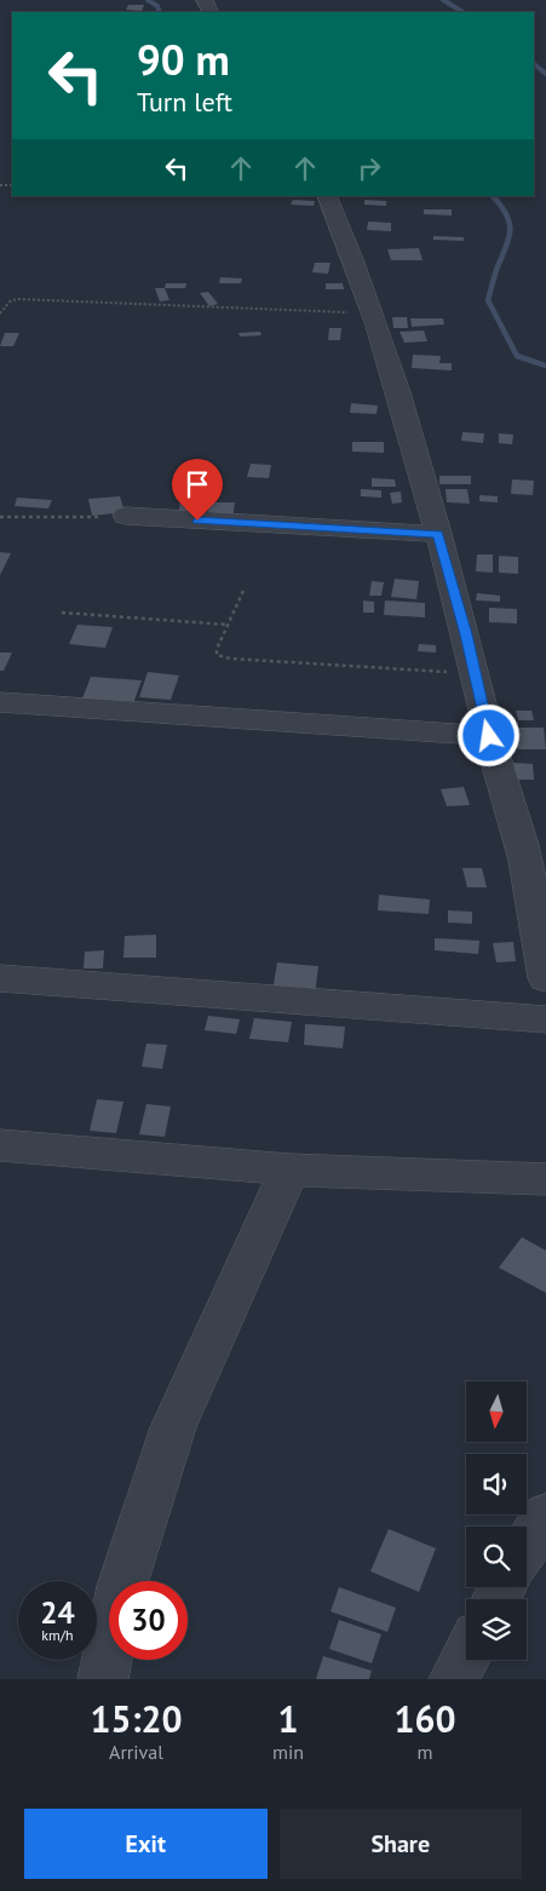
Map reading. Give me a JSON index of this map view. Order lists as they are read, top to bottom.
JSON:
{
  "north": "bottom",
  "page": {
    "turn": ["90 m", "Turn left"],
    "speed": "24 km/h",
    "limit": "30",
    "eta": [
      "15:20",
      "Arrival",
      "1",
      "min",
      "160",
      "m"
    ],
    "buttons": ["Exit", "Share"]
  }
}
